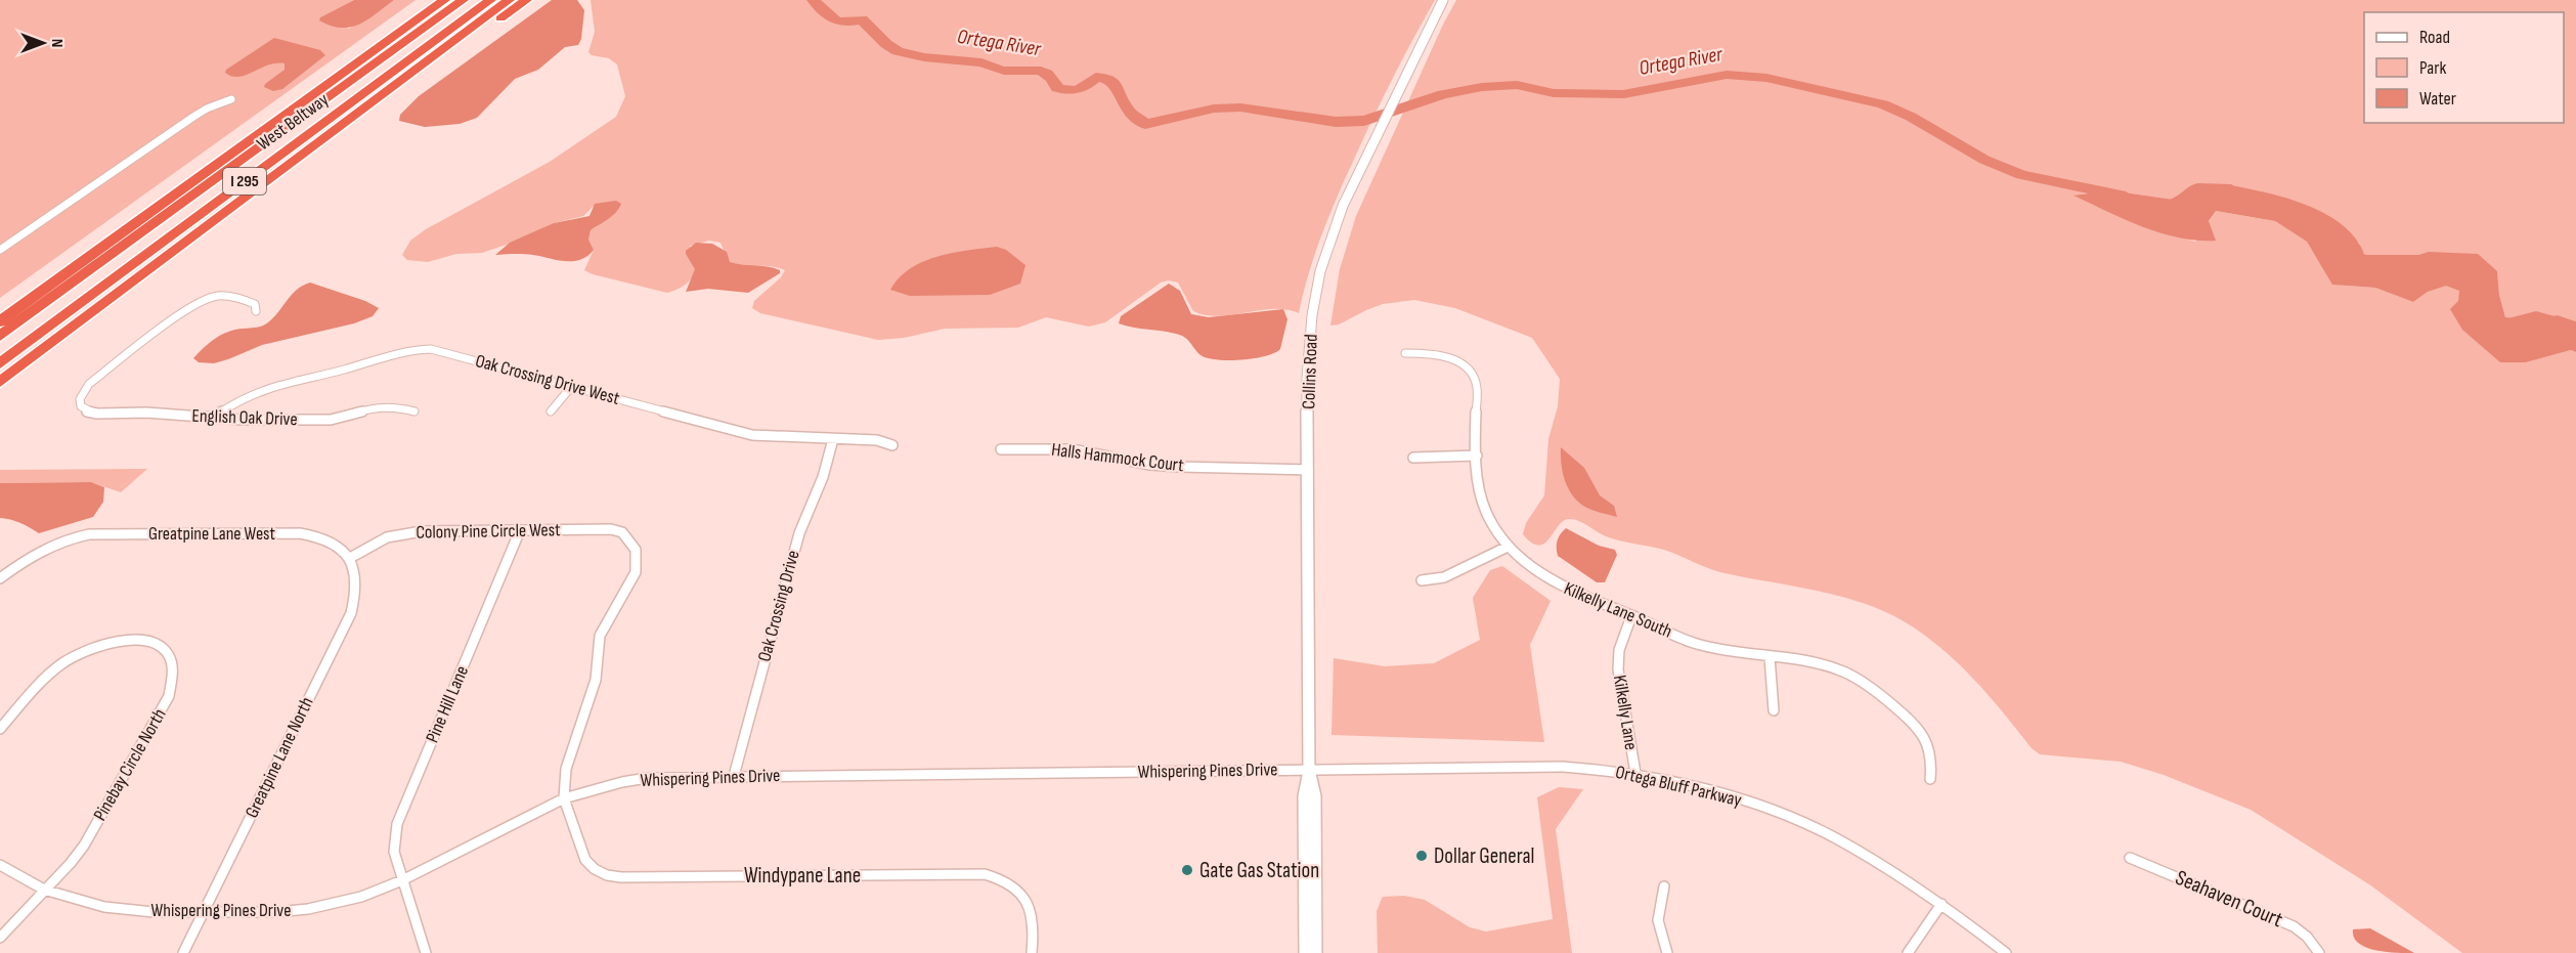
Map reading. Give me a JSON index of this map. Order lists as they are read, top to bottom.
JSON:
{
  "streets": {
    "highway": ["West Beltway", "I 295"],
    "street": [
      "Collins Road",
      "Oak Crossing Drive West",
      "English Oak Drive",
      "Halls Hammock Court",
      "Colony Pine Circle West",
      "Greatpine Lane West",
      "Oak Crossing Drive",
      "Kilkelly Lane South",
      "Pine Hill Lane",
      "Kilkelly Lane",
      "Greatpine Lane North",
      "Pinebay Circle North",
      "Whispering Pines Drive",
      "Ortega Bluff Parkway",
      "Windypane Lane",
      "Seahaven Court"
    ]
  },
  "crossings": [
    ["Collins Road", "Halls Hammock Court"],
    ["Collins Road", "Whispering Pines Drive"],
    ["Collins Road", "Ortega Bluff Parkway"],
    ["Oak Crossing Drive West", "English Oak Drive"],
    ["Oak Crossing Drive West", "Oak Crossing Drive"],
    ["Colony Pine Circle West", "Greatpine Lane West"],
    ["Colony Pine Circle West", "Pine Hill Lane"],
    ["Colony Pine Circle West", "Greatpine Lane North"],
    ["Colony Pine Circle West", "Whispering Pines Drive"],
    ["Colony Pine Circle West", "Windypane Lane"],
    ["Greatpine Lane West", "Greatpine Lane North"],
    ["Oak Crossing Drive", "Whispering Pines Drive"],
    ["Kilkelly Lane South", "Kilkelly Lane"],
    ["Pine Hill Lane", "Whispering Pines Drive"],
    ["Kilkelly Lane", "Ortega Bluff Parkway"],
    ["Greatpine Lane North", "Whispering Pines Drive"],
    ["Pinebay Circle North", "Whispering Pines Drive"],
    ["Whispering Pines Drive", "Ortega Bluff Parkway"],
    ["Whispering Pines Drive", "Windypane Lane"]
  ],
  "water": ["Ortega River"],
  "places": ["Dollar General", "Gate Gas Station"],
  "legend": ["Road", "Park", "Water"],
  "north": "right"
}
